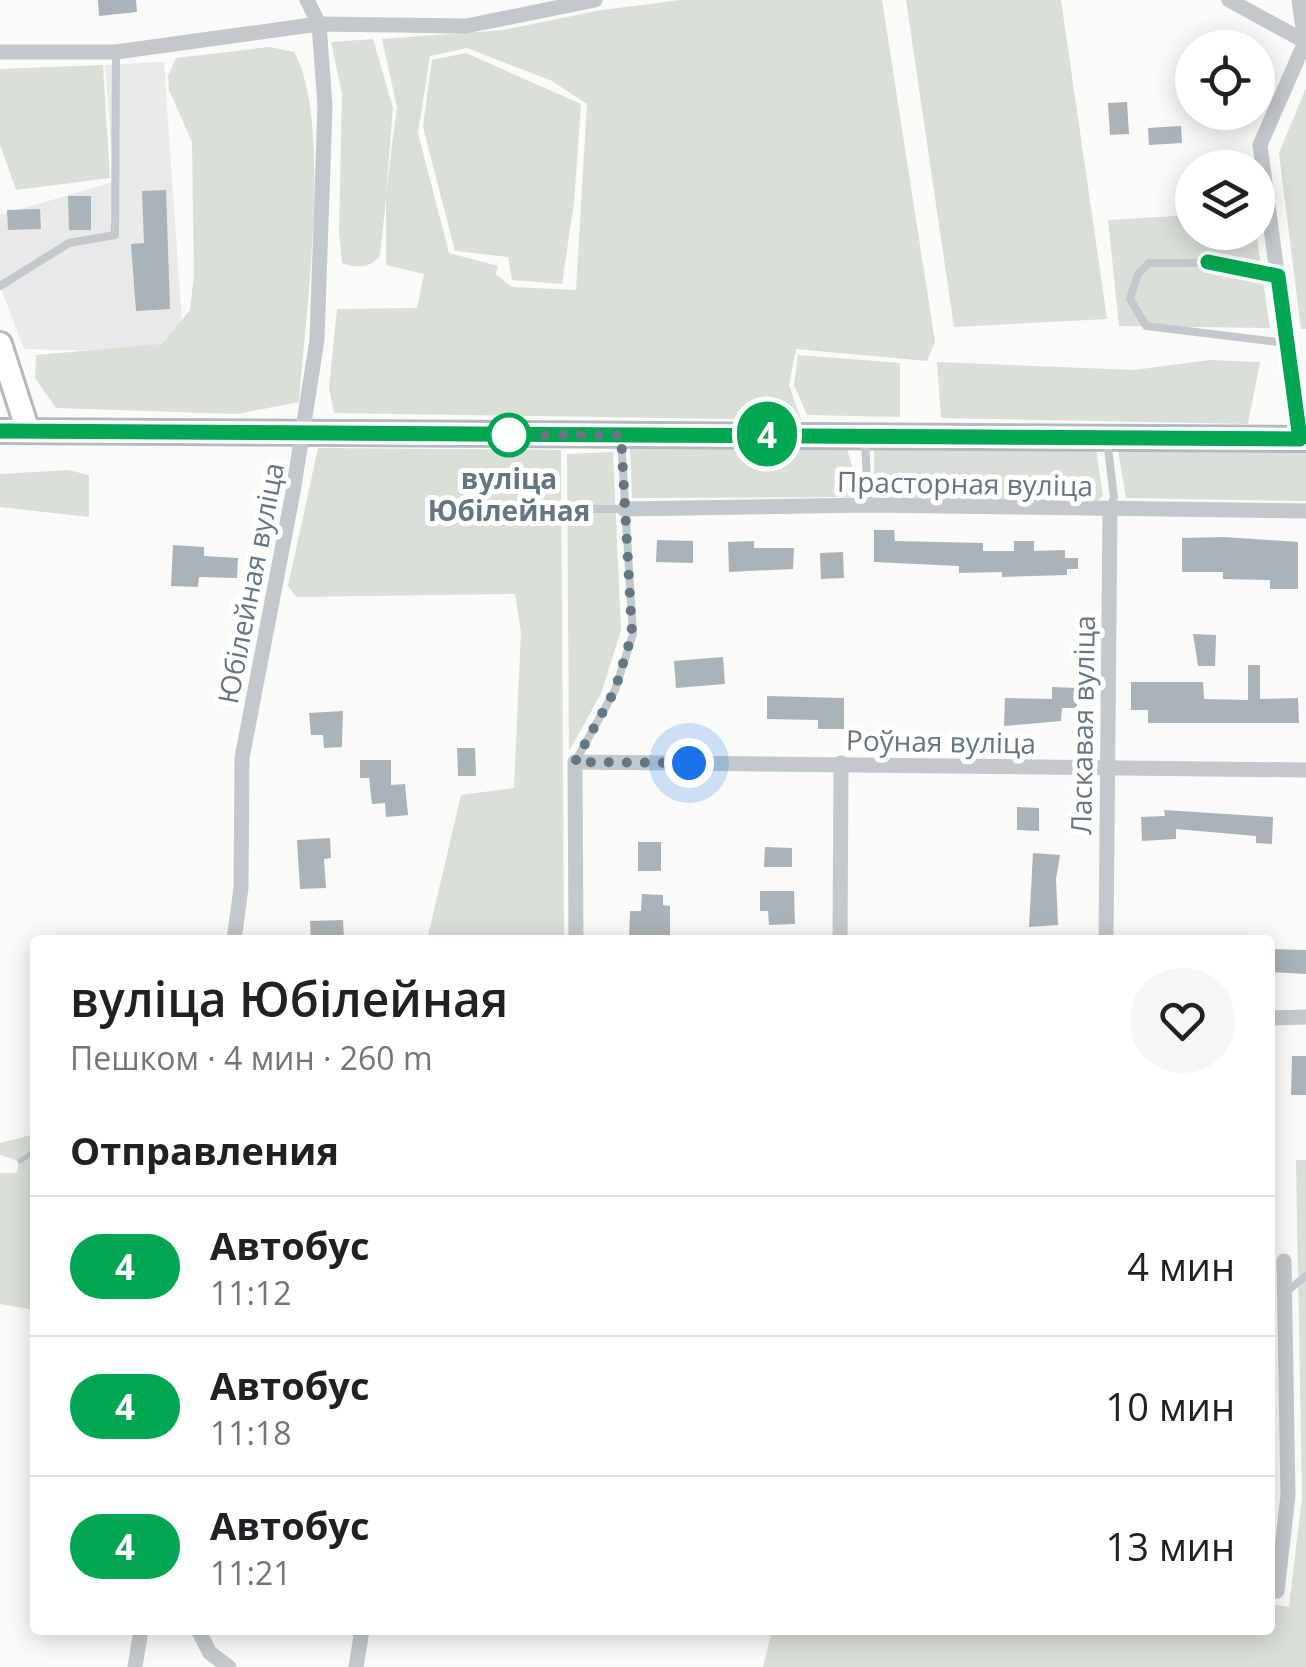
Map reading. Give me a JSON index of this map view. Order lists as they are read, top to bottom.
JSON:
{
  "streets": {
    "street": [
      "Прасторная вуліца",
      "Юбілейная вуліца",
      "Ласкавая вуліца",
      "Роўная вуліца"
    ]
  },
  "crossings": [
    ["Прасторная вуліца", "Ласкавая вуліца"],
    ["Ласкавая вуліца", "Роўная вуліца"]
  ],
  "places": ["вуліца Юбілейная"],
  "lines": ["bus line 4"],
  "page": {
    "on_map": "4",
    "heading": [
      ["вуліца Юбілейная", "Пешком · 4 мин · 260 m"],
      "Отправления"
    ],
    "list": [
      {
        "mark": "4",
        "name": "Автобус",
        "note": "11:12",
        "value": "4 мин"
      },
      {
        "mark": "4",
        "name": "Автобус",
        "note": "11:18",
        "value": "10 мин"
      },
      {
        "mark": "4",
        "name": "Автобус",
        "note": "11:21",
        "value": "13 мин"
      }
    ]
  }
}
